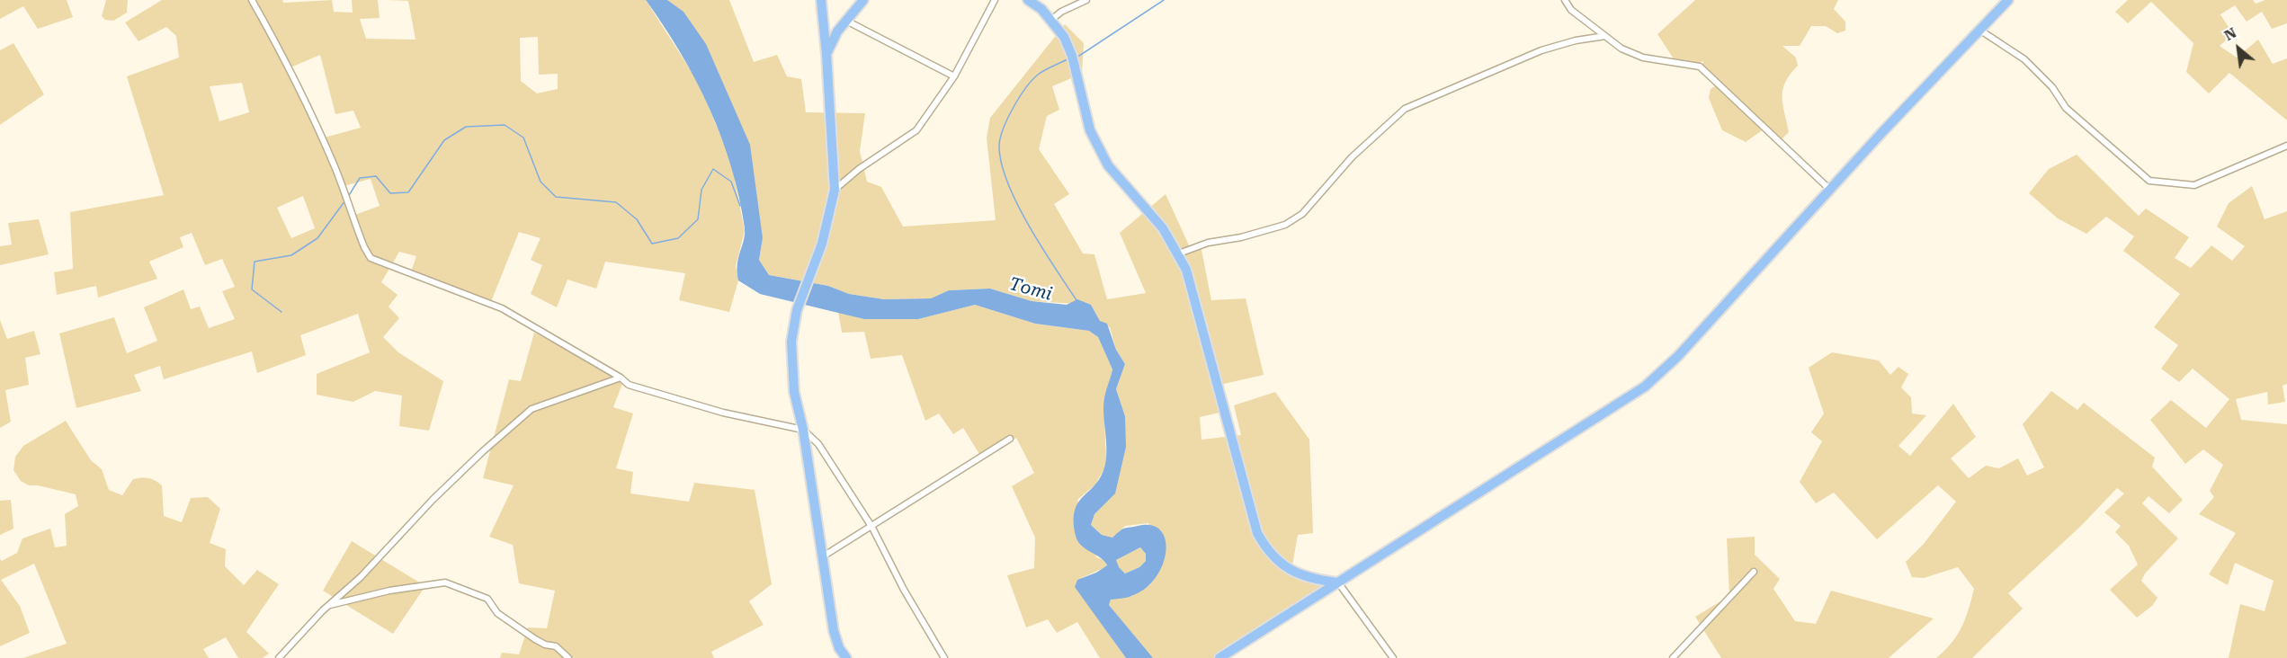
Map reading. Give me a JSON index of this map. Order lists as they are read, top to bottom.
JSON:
{
  "water": ["Tomi"],
  "north": "top left"
}
